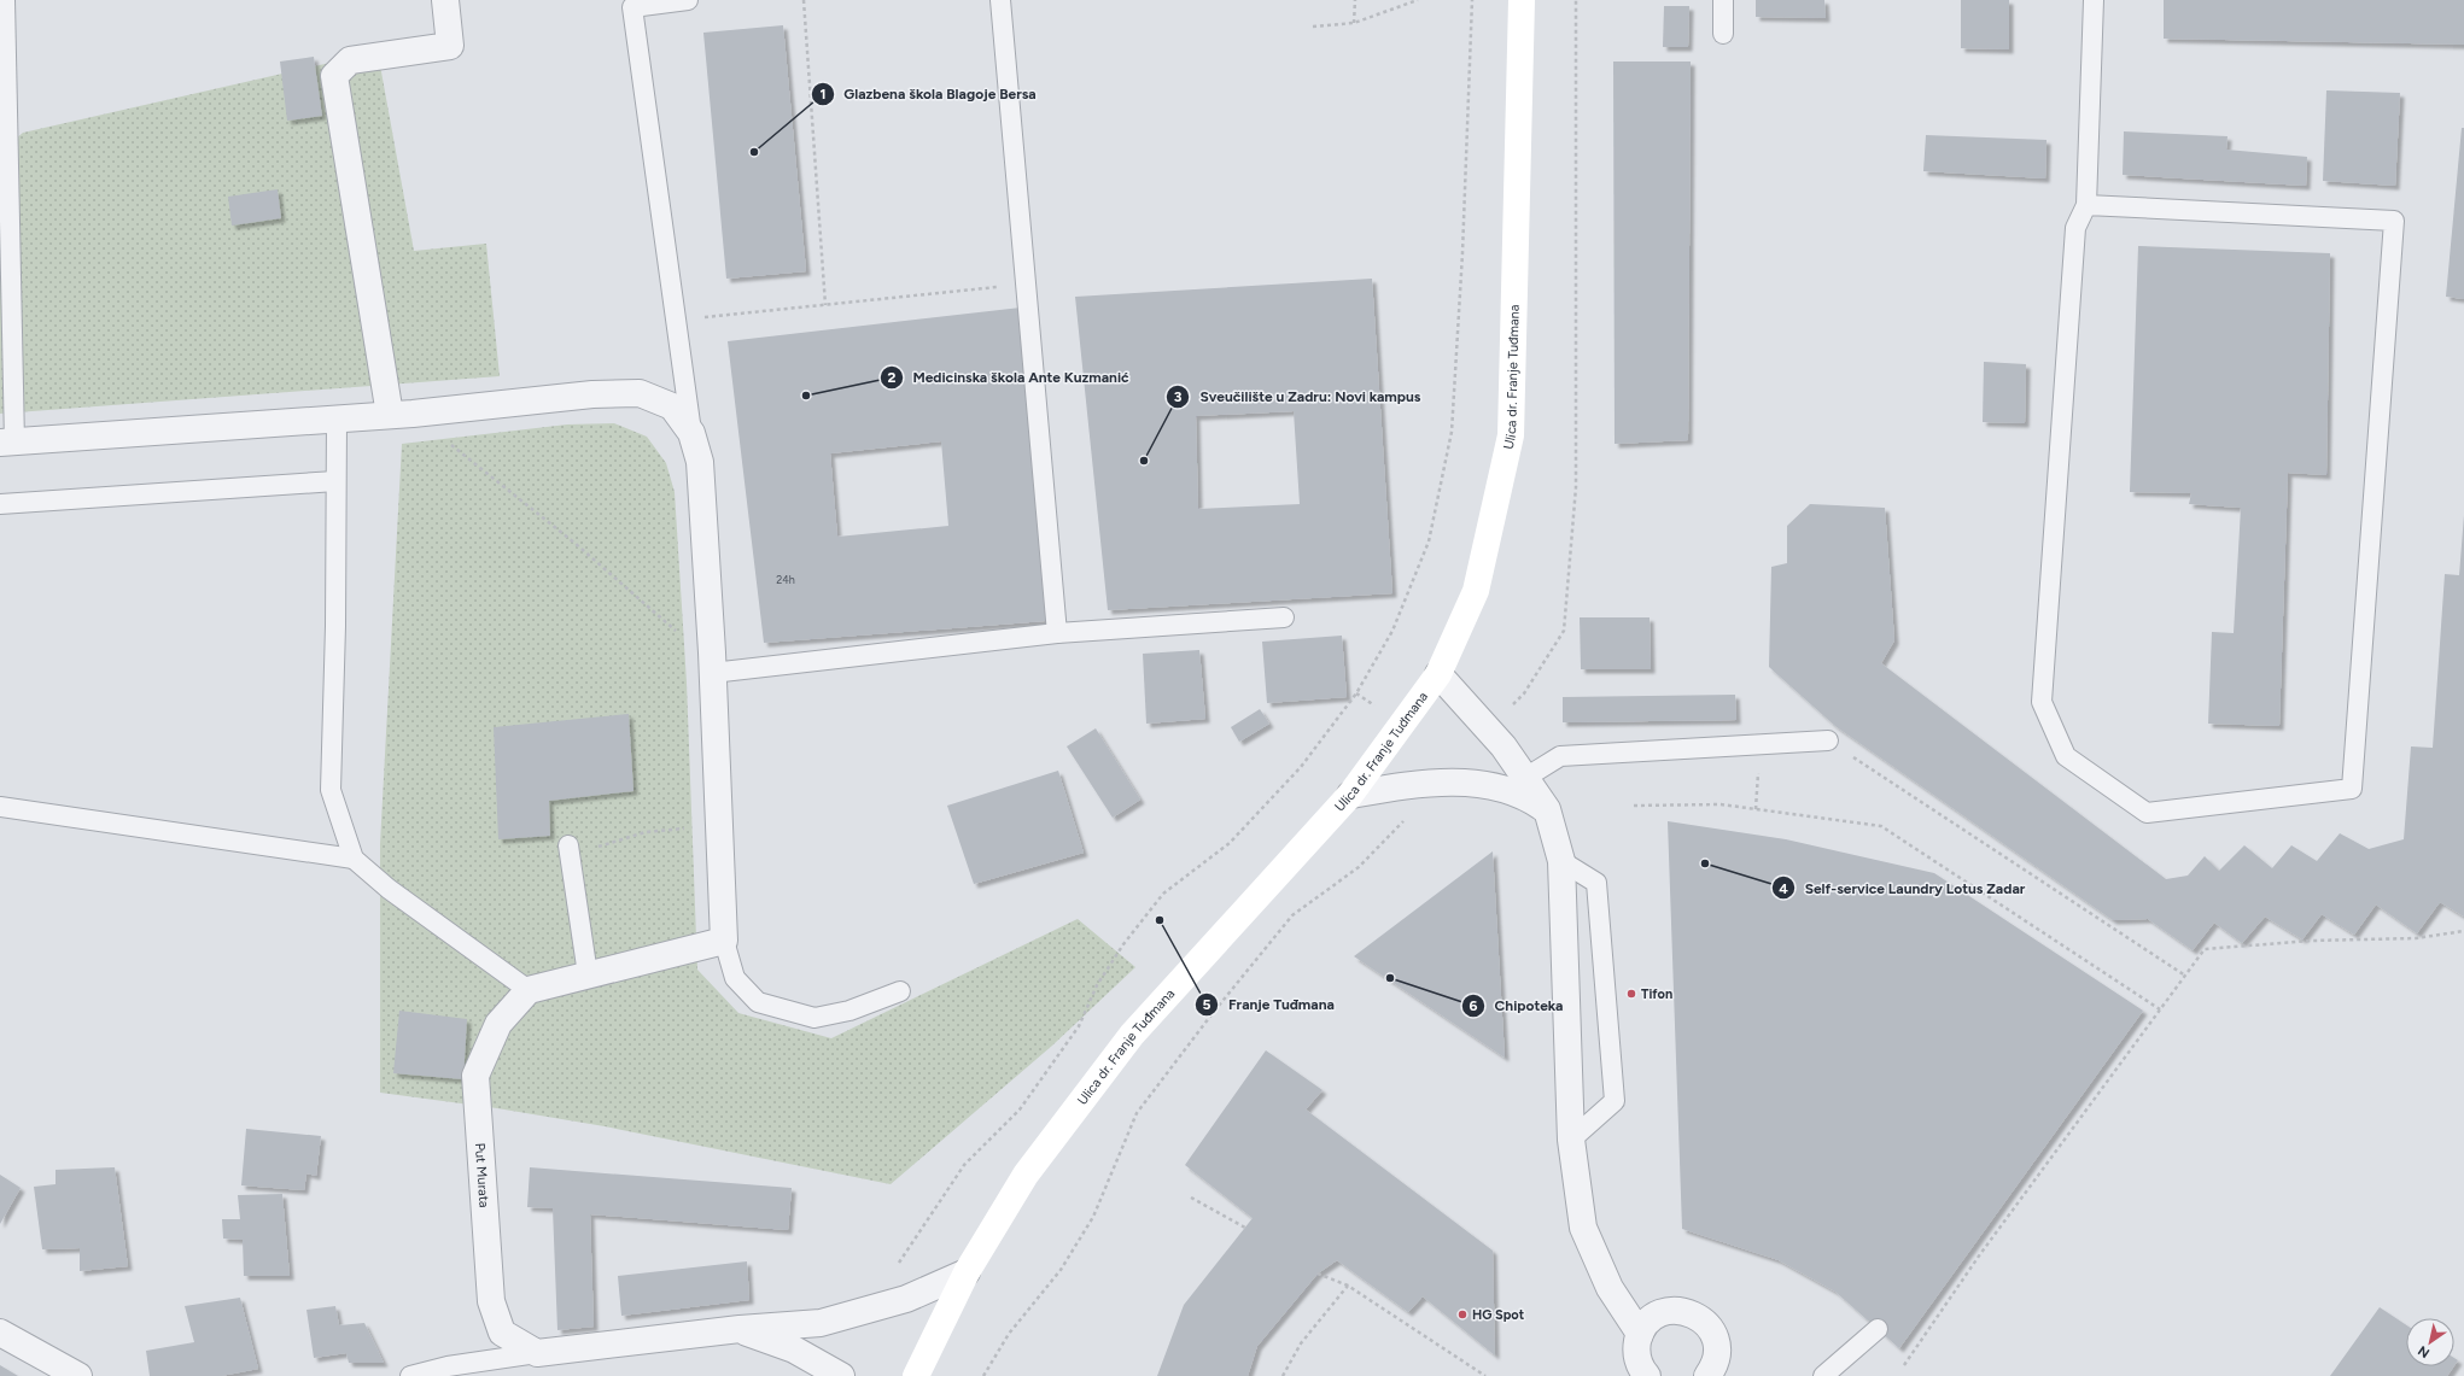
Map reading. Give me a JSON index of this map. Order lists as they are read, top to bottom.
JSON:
{
  "streets": {
    "main road": ["Ulica dr. Franje Tuđmana"],
    "street": ["Put Murata"]
  },
  "places": [
    "Glazbena škola Blagoje Bersa",
    "Medicinska škola Ante Kuzmanić",
    "Sveučilište u Zadru: Novi kampus",
    "Self-service Laundry Lotus Zadar",
    "Franje Tuđmana",
    "Chipoteka",
    "Tifon",
    "HG Spot"
  ],
  "house_numbers": ["24h"],
  "north": "bottom left"
}
